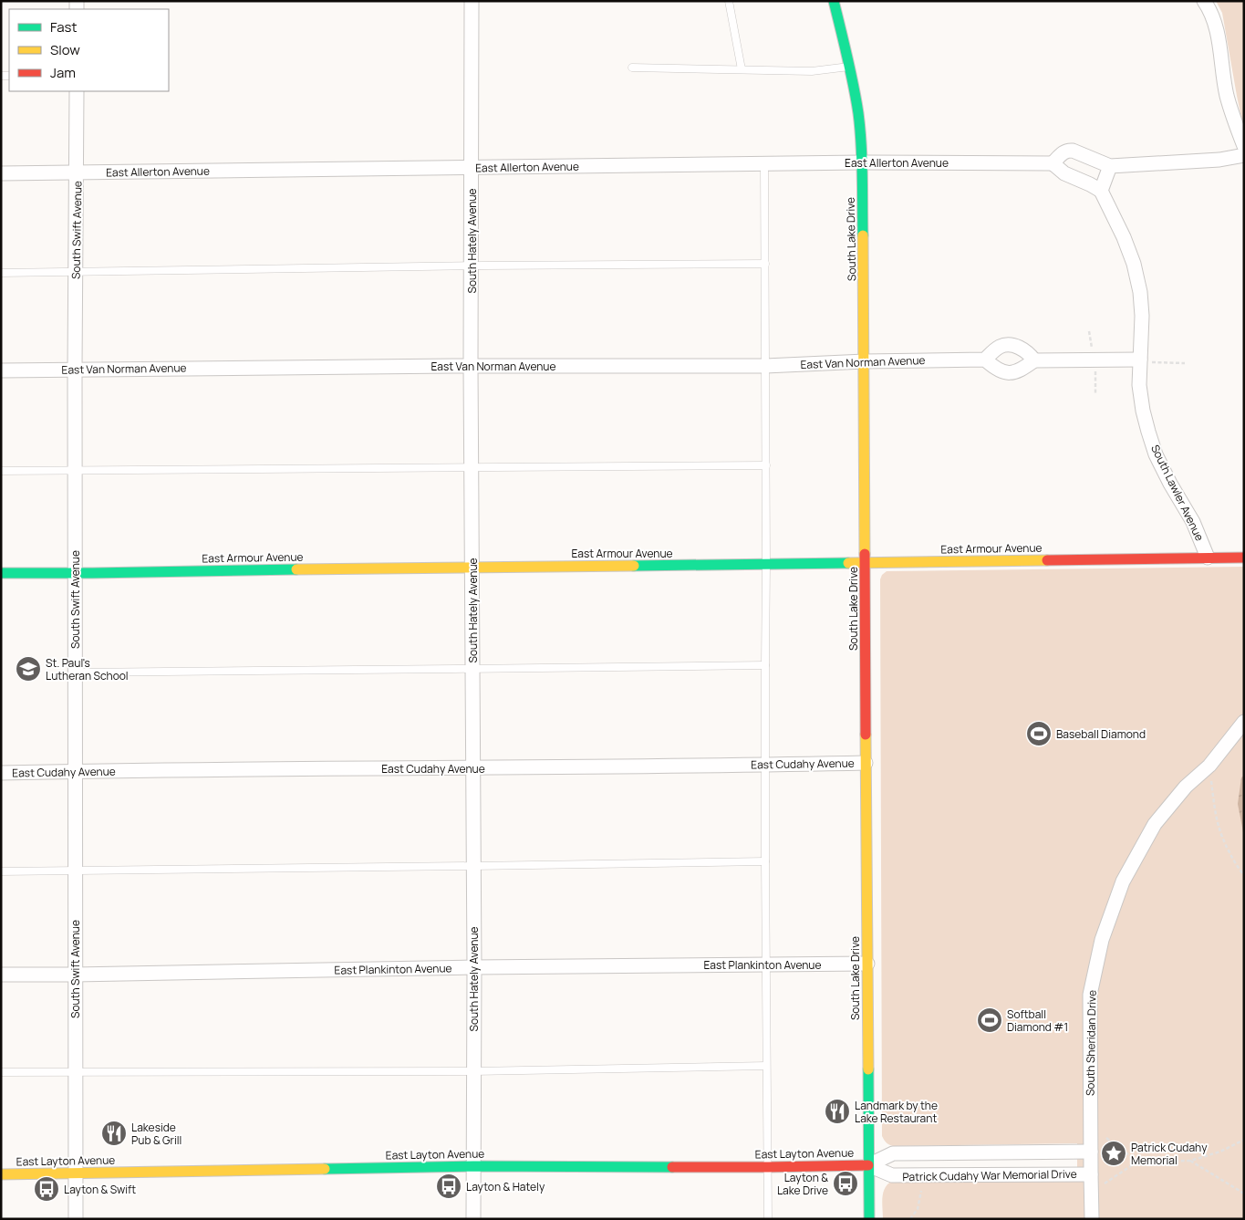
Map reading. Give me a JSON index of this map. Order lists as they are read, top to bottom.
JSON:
{
  "streets": {
    "main road": ["South Lake Drive", "East Armour Avenue", "East Layton Avenue"],
    "street": [
      "East Allerton Avenue",
      "South Swift Avenue",
      "South Hately Avenue",
      "East Van Norman Avenue",
      "South Lawler Avenue",
      "East Cudahy Avenue",
      "East Plankinton Avenue",
      "South Sheridan Drive",
      "Patrick Cudahy War Memorial Drive"
    ]
  },
  "crossings": [
    ["East Allerton Avenue", "South Swift Avenue"],
    ["East Allerton Avenue", "South Lake Drive"],
    ["East Allerton Avenue", "South Hately Avenue"],
    ["South Swift Avenue", "East Van Norman Avenue"],
    ["South Swift Avenue", "East Armour Avenue"],
    ["South Swift Avenue", "East Cudahy Avenue"],
    ["South Swift Avenue", "East Plankinton Avenue"],
    ["South Swift Avenue", "East Layton Avenue"],
    ["South Lake Drive", "East Van Norman Avenue"],
    ["South Lake Drive", "East Armour Avenue"],
    ["South Lake Drive", "East Cudahy Avenue"],
    ["South Lake Drive", "East Plankinton Avenue"],
    ["South Lake Drive", "East Layton Avenue"],
    ["South Lake Drive", "Patrick Cudahy War Memorial Drive"],
    ["South Hately Avenue", "East Van Norman Avenue"],
    ["South Hately Avenue", "East Armour Avenue"],
    ["South Hately Avenue", "East Cudahy Avenue"],
    ["South Hately Avenue", "East Plankinton Avenue"],
    ["South Hately Avenue", "East Layton Avenue"],
    ["South Lawler Avenue", "East Armour Avenue"],
    ["South Sheridan Drive", "Patrick Cudahy War Memorial Drive"],
    ["East Layton Avenue", "Patrick Cudahy War Memorial Drive"]
  ],
  "places": {
    "school or university": ["St. Paul's Lutheran School"],
    "sports": ["Baseball Diamond", "Softball Diamond #1"],
    "restaurant": ["Landmark by the Lake Restaurant", "Lakeside Pub & Grill"],
    "place": ["Patrick Cudahy Memorial"],
    "bus stop": ["Layton & Lake Drive", "Layton & Hately", "Layton & Swift"]
  },
  "legend": ["Fast", "Slow", "Jam"]
}
